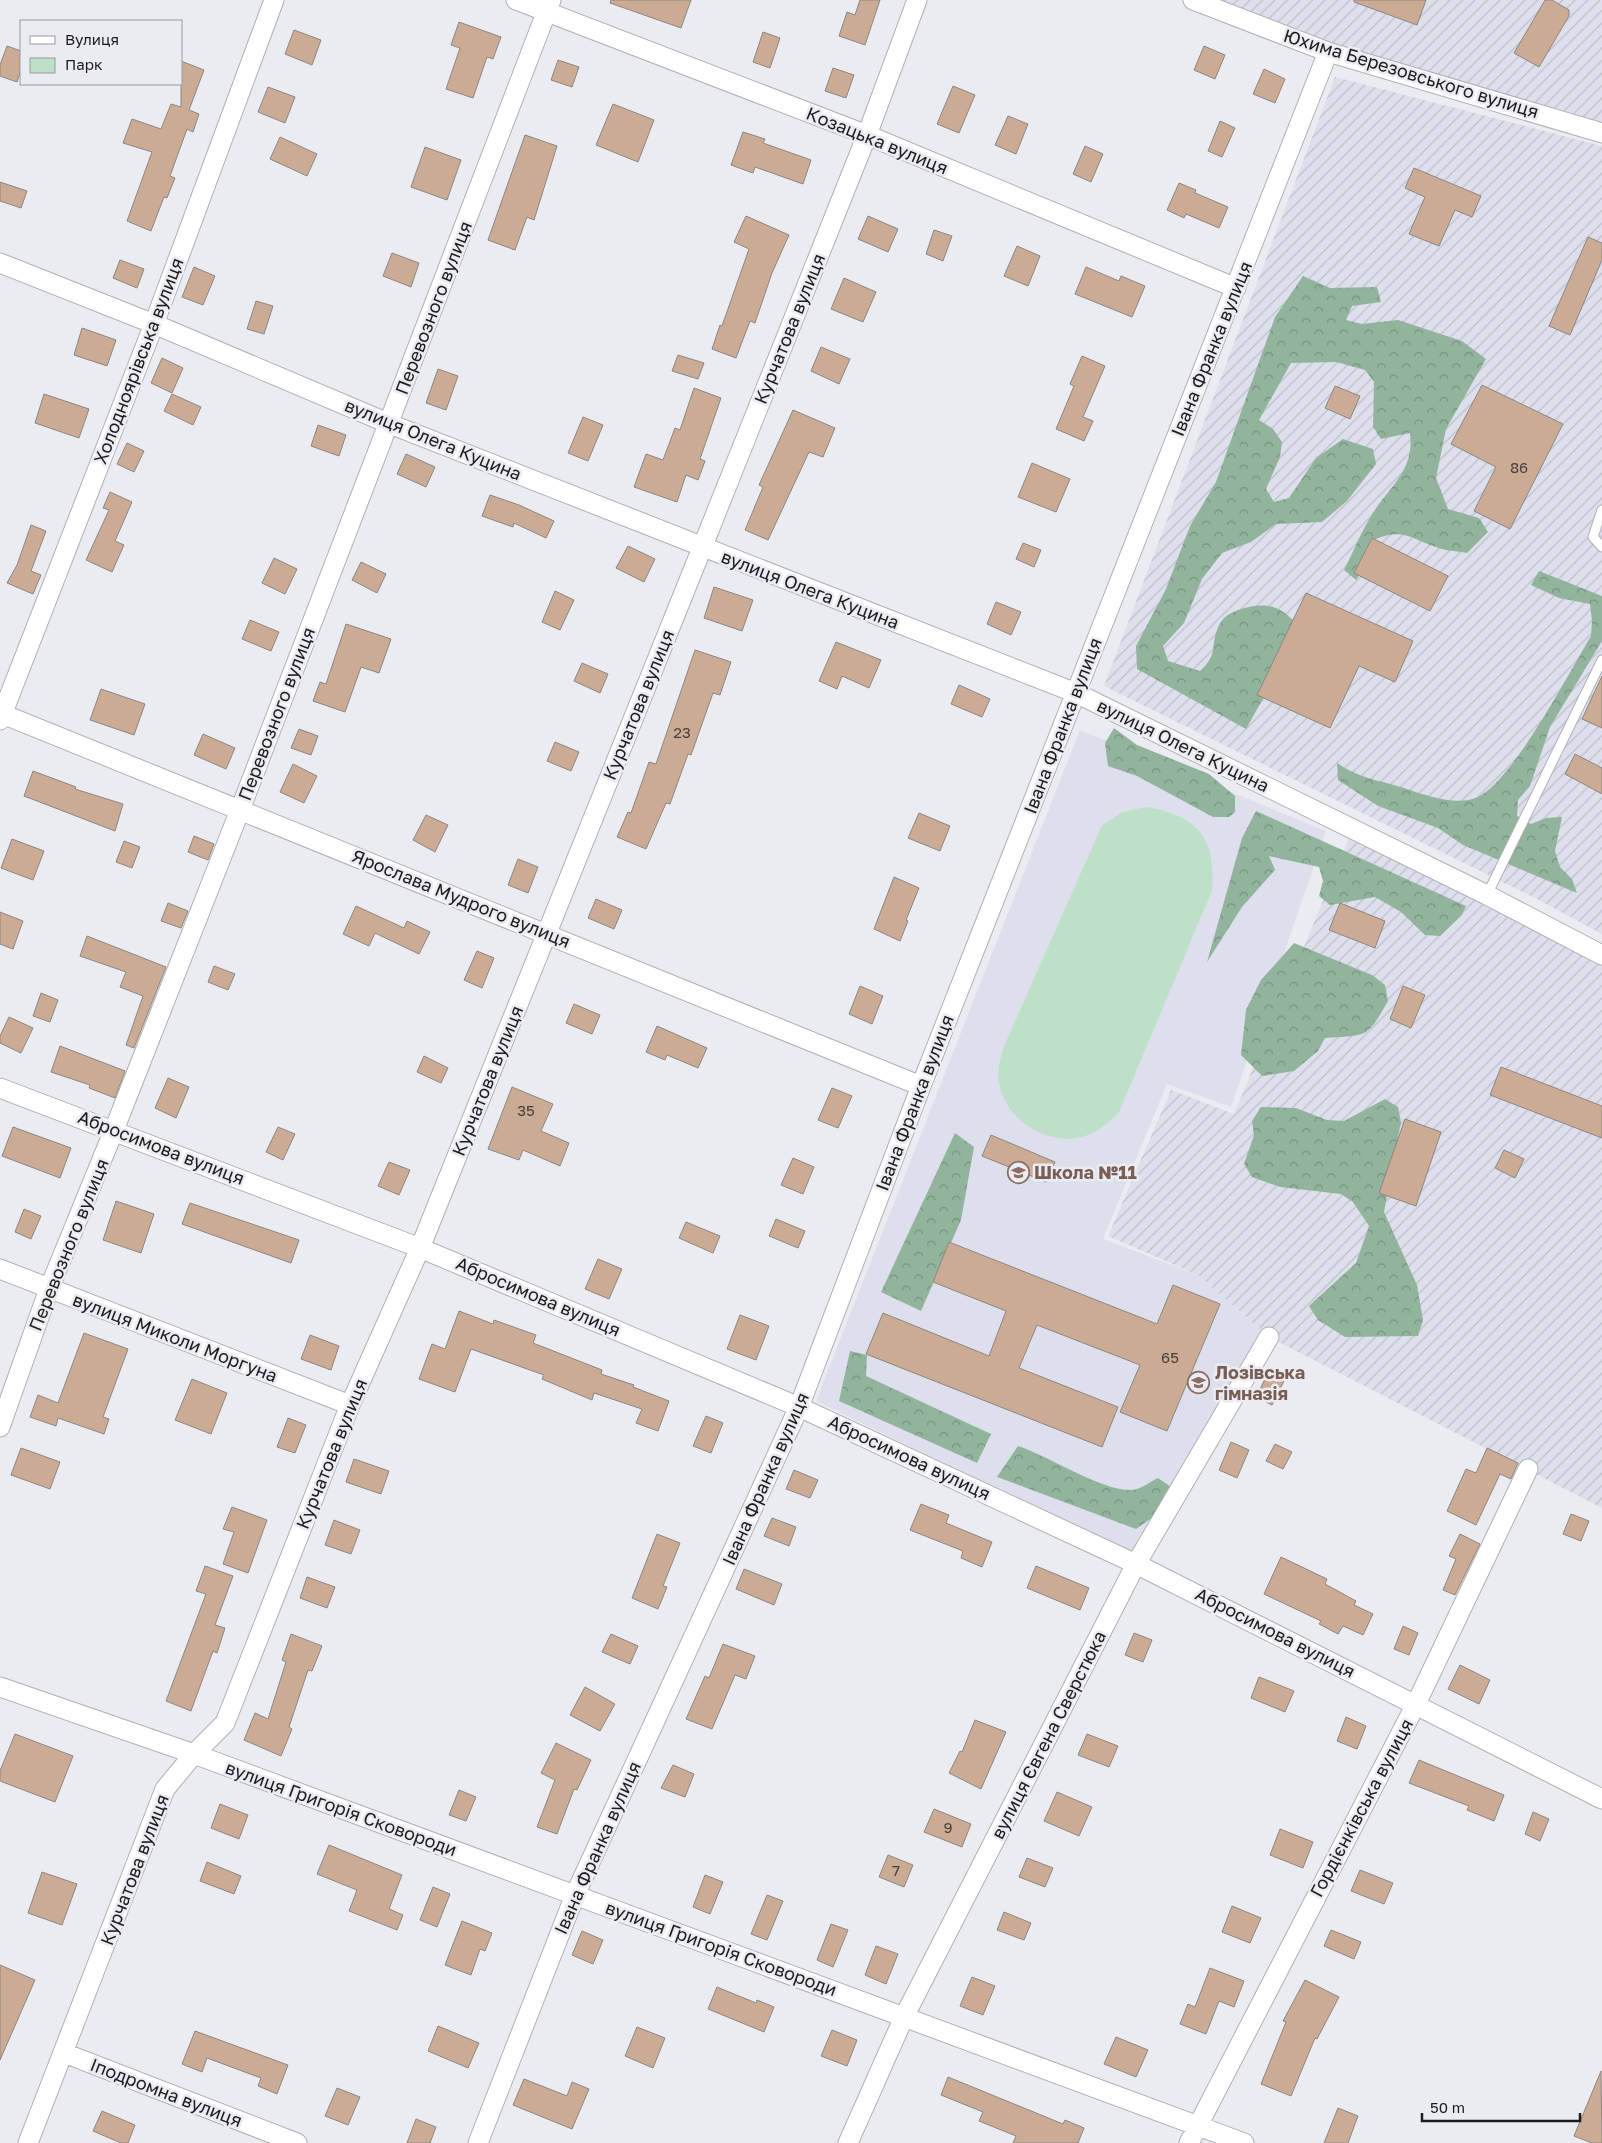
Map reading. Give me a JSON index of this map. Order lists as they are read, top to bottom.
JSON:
{
  "streets": {
    "street": [
      "Юхима Березовського вулиця",
      "Козацька вулиця",
      "Перевозного вулиця",
      "Курчатова вулиця",
      "Івана Франка вулиця",
      "Холодноярівська вулиця",
      "вулиця Олега Куцина",
      "Ярослава Мудрого вулиця",
      "Абросимова вулиця",
      "вулиця Миколи Моргуна",
      "вулиця Євгена Сверстюка",
      "Гордієнківська вулиця",
      "вулиця Григорія Сковороди",
      "Іподромна вулиця"
    ]
  },
  "crossings": [
    ["Юхима Березовського вулиця", "Івана Франка вулиця"],
    ["Козацька вулиця", "Перевозного вулиця"],
    ["Козацька вулиця", "Курчатова вулиця"],
    ["Козацька вулиця", "Івана Франка вулиця"],
    ["Перевозного вулиця", "вулиця Олега Куцина"],
    ["Перевозного вулиця", "Ярослава Мудрого вулиця"],
    ["Перевозного вулиця", "Абросимова вулиця"],
    ["Перевозного вулиця", "вулиця Миколи Моргуна"],
    ["Курчатова вулиця", "вулиця Олега Куцина"],
    ["Курчатова вулиця", "Ярослава Мудрого вулиця"],
    ["Курчатова вулиця", "Абросимова вулиця"],
    ["Курчатова вулиця", "вулиця Миколи Моргуна"],
    ["Курчатова вулиця", "вулиця Григорія Сковороди"],
    ["Курчатова вулиця", "Іподромна вулиця"],
    ["Івана Франка вулиця", "вулиця Олега Куцина"],
    ["Івана Франка вулиця", "Ярослава Мудрого вулиця"],
    ["Івана Франка вулиця", "Абросимова вулиця"],
    ["Івана Франка вулиця", "вулиця Григорія Сковороди"],
    ["Холодноярівська вулиця", "вулиця Олега Куцина"],
    ["Холодноярівська вулиця", "Ярослава Мудрого вулиця"],
    ["Абросимова вулиця", "вулиця Євгена Сверстюка"],
    ["Абросимова вулиця", "Гордієнківська вулиця"],
    ["вулиця Євгена Сверстюка", "вулиця Григорія Сковороди"],
    ["Гордієнківська вулиця", "вулиця Григорія Сковороди"]
  ],
  "places": {
    "school or university": ["Школа №11", "Лозівська гімназія"]
  },
  "house_numbers": [
    "86",
    "23",
    "35",
    "65",
    "9",
    "7"
  ],
  "legend": ["Вулиця", "Парк"],
  "scale_bar": "50 m"
}
